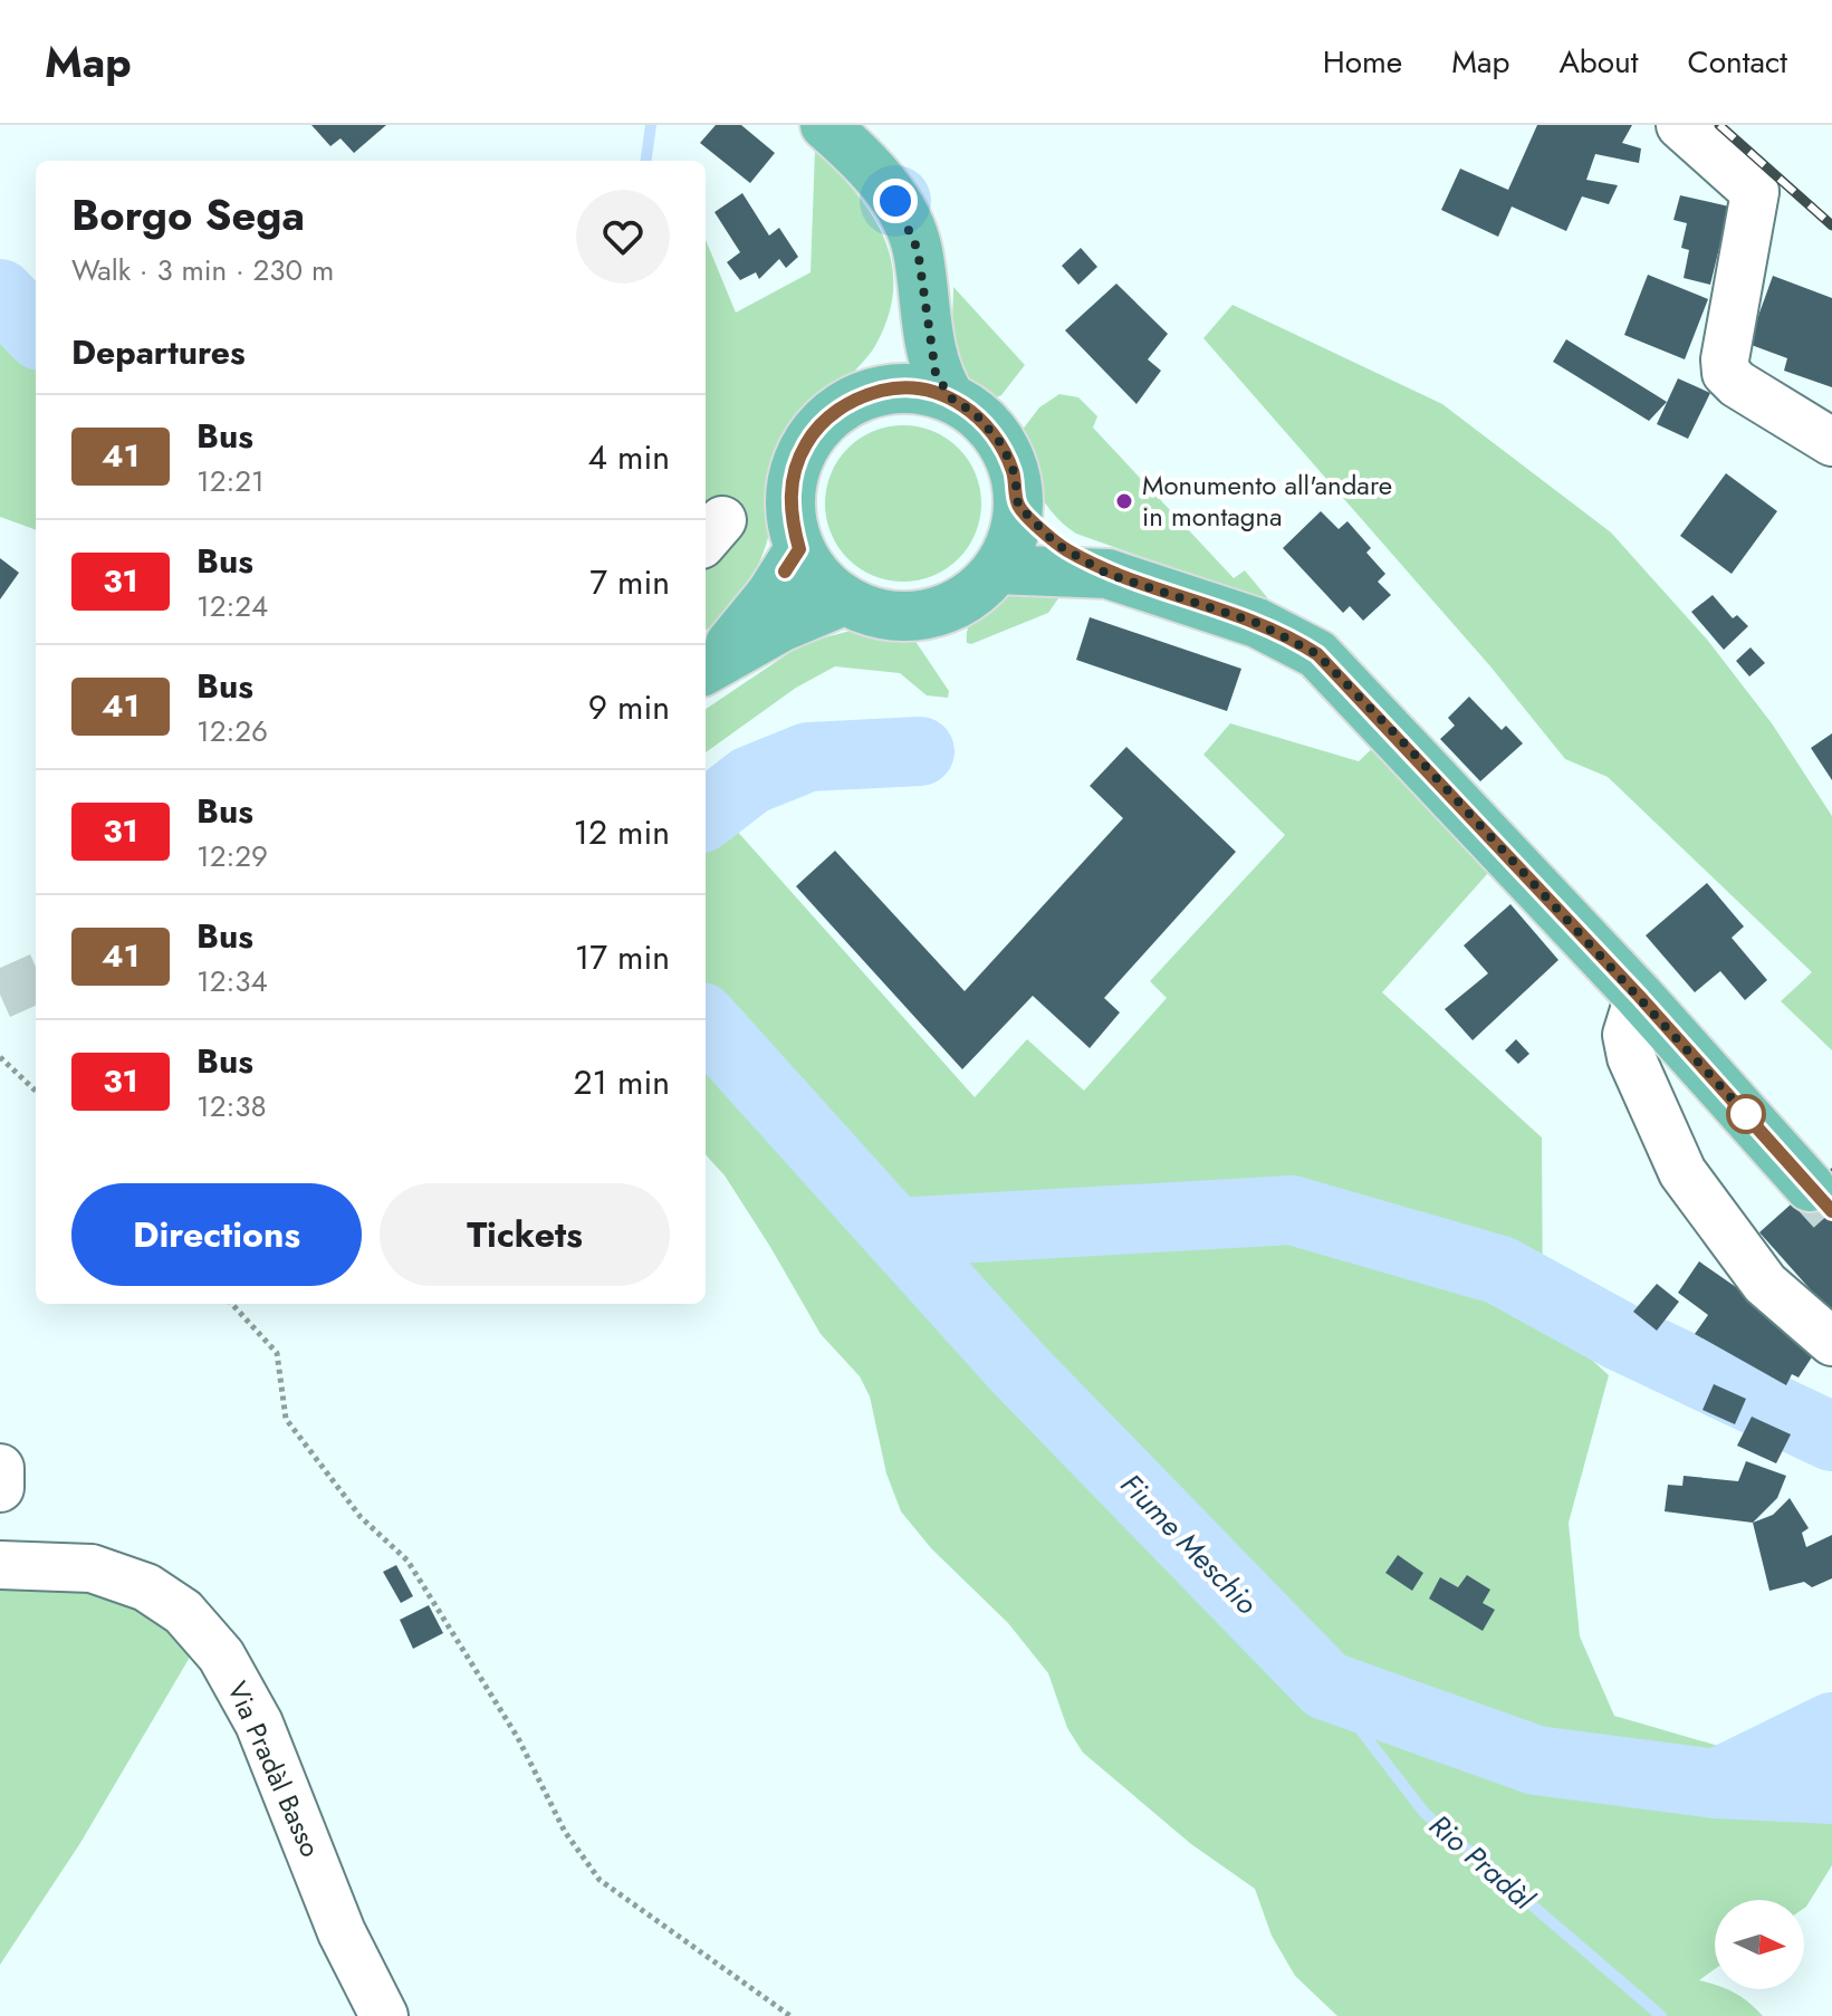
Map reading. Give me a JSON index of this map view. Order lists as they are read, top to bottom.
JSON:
{
  "streets": {
    "street": ["Via Pradàl Basso"]
  },
  "water": ["Fiume Meschio", "Rio Pradàl"],
  "places": ["Monumento all'andare in montagna"],
  "lines": ["bus line 41"],
  "north": "right",
  "page": {
    "header": "Map",
    "nav": [
      "Home",
      "Map",
      "About",
      "Contact"
    ],
    "heading": [
      ["Borgo Sega", "Walk · 3 min · 230 m"],
      "Departures"
    ],
    "list": [
      {
        "mark": "41",
        "name": "Bus",
        "note": "12:21",
        "value": "4 min"
      },
      {
        "mark": "31",
        "name": "Bus",
        "note": "12:24",
        "value": "7 min"
      },
      {
        "mark": "41",
        "name": "Bus",
        "note": "12:26",
        "value": "9 min"
      },
      {
        "mark": "31",
        "name": "Bus",
        "note": "12:29",
        "value": "12 min"
      },
      {
        "mark": "41",
        "name": "Bus",
        "note": "12:34",
        "value": "17 min"
      },
      {
        "mark": "31",
        "name": "Bus",
        "note": "12:38",
        "value": "21 min"
      }
    ],
    "buttons": ["Directions", "Tickets"]
  }
}
